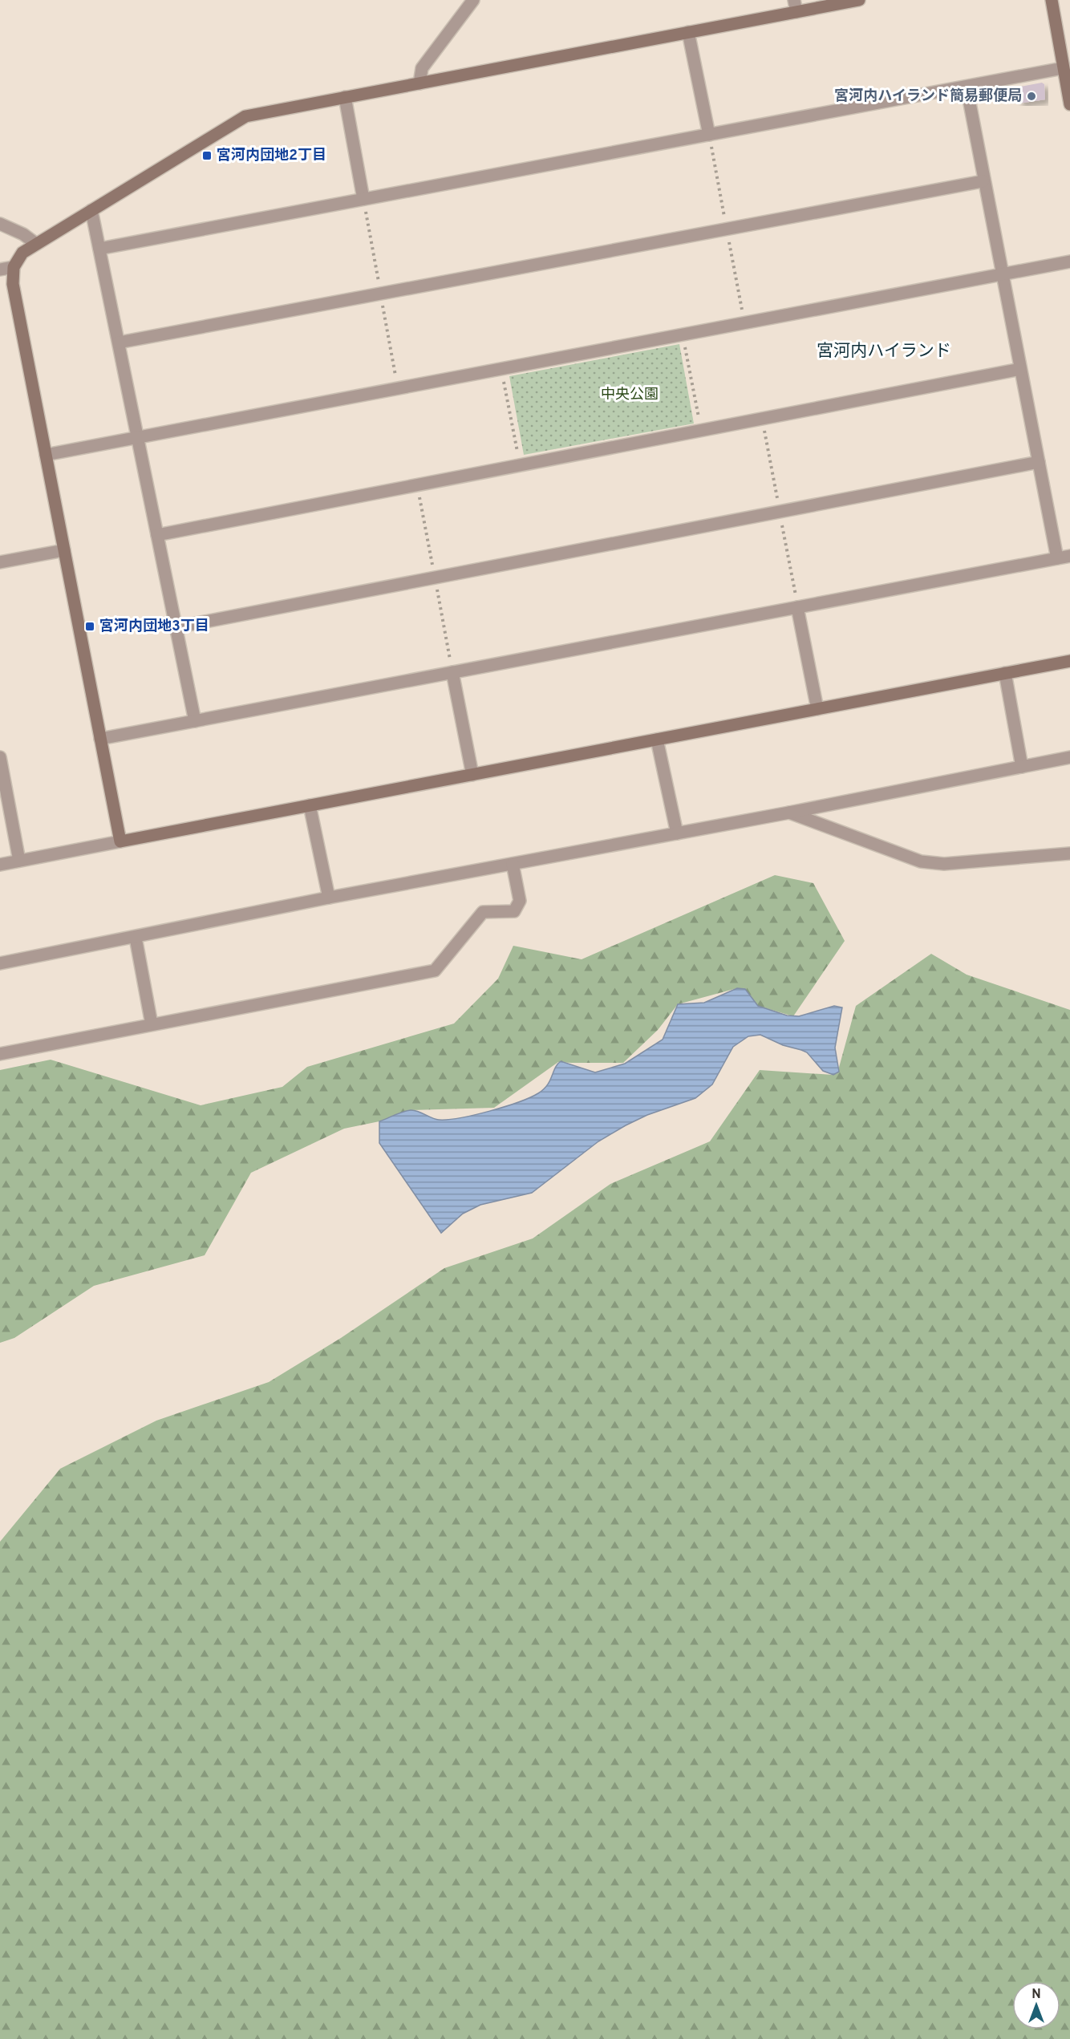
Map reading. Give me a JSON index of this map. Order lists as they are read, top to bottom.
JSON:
{
  "districts": ["宮河内ハイランド"],
  "parks": ["中央公園"],
  "places": {
    "other": ["宮河内ハイランド簡易郵便局"],
    "transit": ["宮河内団地2丁目", "宮河内団地3丁目"]
  },
  "north": "top"
}
